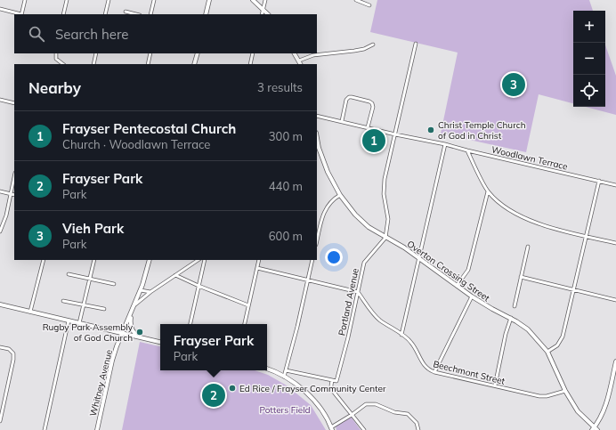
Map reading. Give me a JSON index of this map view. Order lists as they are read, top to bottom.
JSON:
{
  "streets": {
    "main road": ["Overton Crossing Street", "Whitney Avenue"],
    "street": ["Woodlawn Terrace", "Portland Avenue", "Beechmont Street"]
  },
  "crossings": [
    ["Overton Crossing Street", "Portland Avenue"],
    ["Overton Crossing Street", "Beechmont Street"],
    ["Portland Avenue", "Beechmont Street"]
  ],
  "parks": ["Potters Field"],
  "places": ["Christ Temple Church of God in Christ", "Rugby Park Assembly of God Church", "Ed Rice / Frayser Community Center"],
  "page": {
    "map_buttons": ["+", "−"],
    "search": "Search here",
    "heading": ["Nearby", "3 results"],
    "pins": ["3", "1", "2"],
    "list": [
      {
        "mark": "1",
        "name": "Frayser Pentecostal Church",
        "note": "Church · Woodlawn Terrace",
        "value": "300 m"
      },
      {
        "mark": "2",
        "name": "Frayser Park",
        "note": "Park",
        "value": "440 m"
      },
      {
        "mark": "3",
        "name": "Vieh Park",
        "note": "Park",
        "value": "600 m"
      }
    ],
    "popup": ["Frayser Park", "Park"]
  }
}
